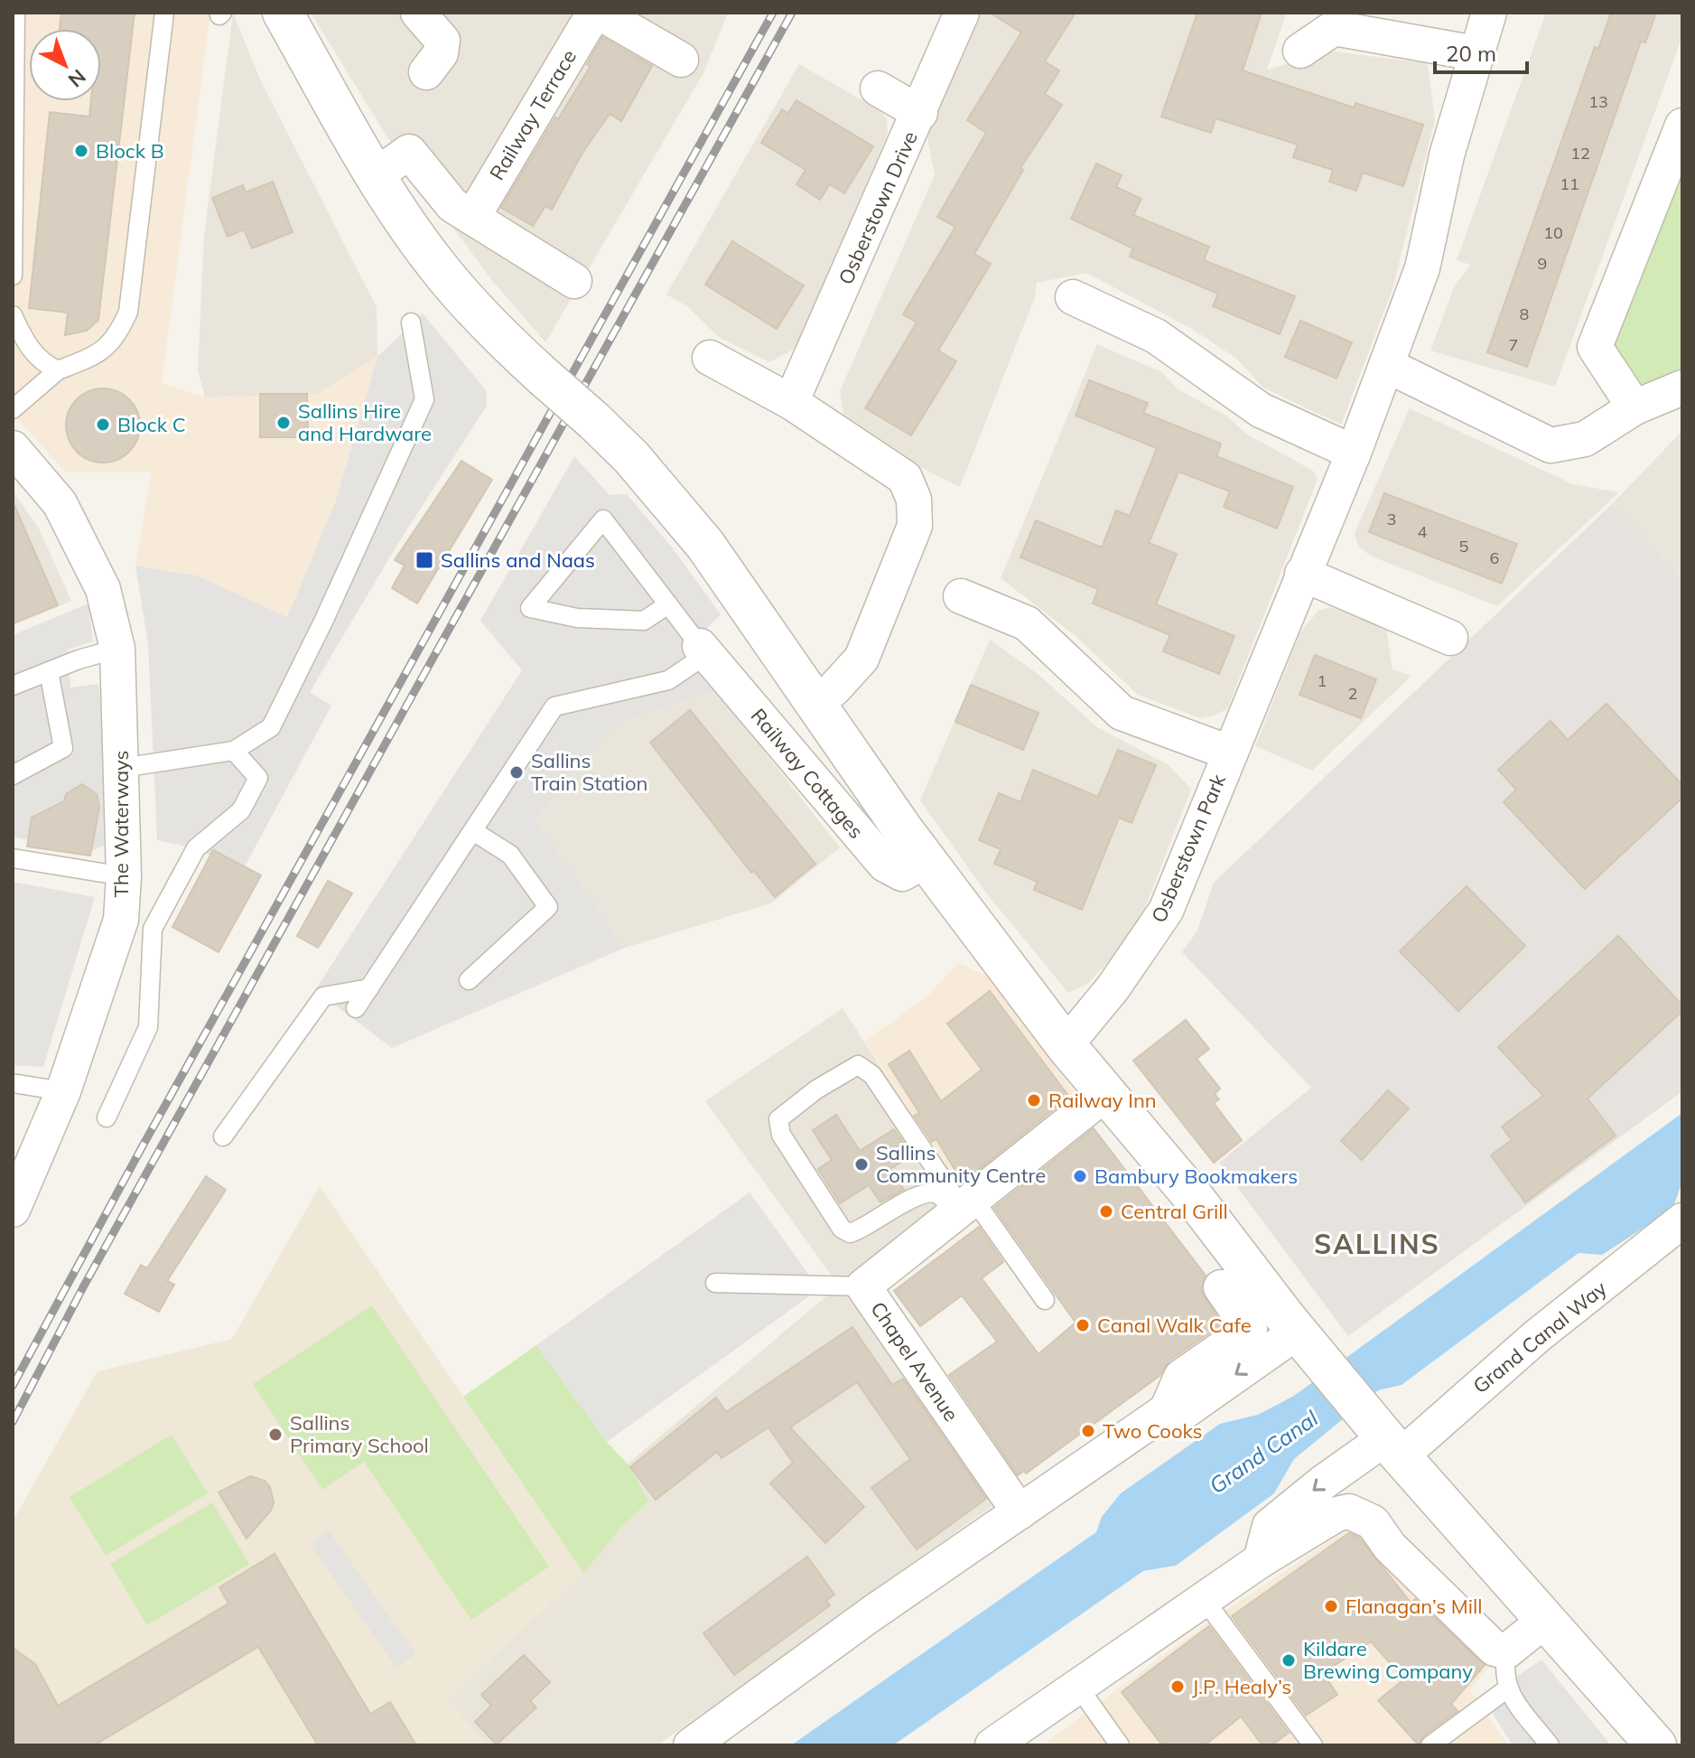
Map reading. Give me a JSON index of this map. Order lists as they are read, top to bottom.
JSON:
{
  "streets": {
    "street": [
      "Railway Terrace",
      "Osberstown Drive",
      "Railway Cottages",
      "The Waterways",
      "Osberstown Park",
      "Grand Canal Way",
      "Chapel Avenue"
    ]
  },
  "districts": ["SALLINS"],
  "water": ["Grand Canal"],
  "places": {
    "other": [
      "Block B",
      "Sallins Hire and Hardware",
      "Block C",
      "Sallins Train Station",
      "Railway Inn",
      "Sallins Community Centre",
      "Bambury Bookmakers",
      "Central Grill",
      "Canal Walk Cafe",
      "Two Cooks",
      "Sallins Primary School",
      "Flanagan’s Mill",
      "Kildare Brewing Company",
      "J.P. Healy’s"
    ],
    "transit": ["Sallins and Naas"]
  },
  "house_numbers": [
    "13",
    "12",
    "11",
    "10",
    "9",
    "8",
    "7",
    "3",
    "4",
    "5",
    "6",
    "1",
    "2"
  ],
  "scale_bar": "20 m",
  "north": "bottom right"
}
